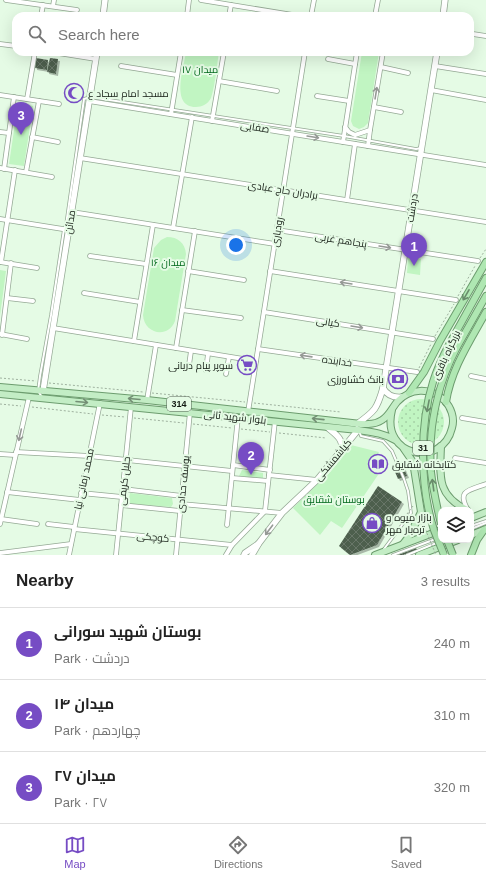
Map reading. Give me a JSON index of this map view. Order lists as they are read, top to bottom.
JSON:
{
  "streets": {
    "highway": ["بزرگراه باقری", "31"],
    "main road": [
      "دردشت",
      "مدائن",
      "314",
      "بلوار شهید ثانی",
      "کیاشمشکی"
    ],
    "street": [
      "صفایی",
      "برادران حاج عبادی",
      "رودباری",
      "پنجاهم غربی",
      "کیانی",
      "خدابنده",
      "محمد زمانی نیا",
      "جلیل کریمی",
      "یوسف حدادی",
      "کوچکی"
    ]
  },
  "crossings": [
    ["صفایی", "دردشت"],
    ["صفایی", "مدائن"],
    ["صفایی", "رودباری"],
    ["برادران حاج عبادی", "دردشت"],
    ["برادران حاج عبادی", "مدائن"],
    ["برادران حاج عبادی", "رودباری"],
    ["دردشت", "پنجاهم غربی"],
    ["دردشت", "کیانی"],
    ["دردشت", "خدابنده"],
    ["دردشت", "بلوار شهید ثانی"],
    ["دردشت", "کیاشمشکی"],
    ["مدائن", "بلوار شهید ثانی"],
    ["رودباری", "پنجاهم غربی"],
    ["رودباری", "کیانی"],
    ["رودباری", "خدابنده"],
    ["رودباری", "بلوار شهید ثانی"],
    ["بلوار شهید ثانی", "کیاشمشکی"],
    ["بلوار شهید ثانی", "محمد زمانی نیا"],
    ["بلوار شهید ثانی", "جلیل کریمی"],
    ["بلوار شهید ثانی", "یوسف حدادی"],
    ["محمد زمانی نیا", "کوچکی"],
    ["جلیل کریمی", "کوچکی"],
    ["یوسف حدادی", "کوچکی"]
  ],
  "one_way": ["پنجاهم غربی", "کیانی", "خدابنده"],
  "parks": ["میدان ۱۷", "میدان ۱۶", "بوستان شقایق"],
  "places": {
    "mosque": ["مسجد امام سجاد ع"],
    "supermarket": ["سوپر پیام دریانی"],
    "bank": ["بانک کشاورزی"],
    "library": ["کتابخانه شقایق"],
    "shop": ["بازار میوه و تره‌بار مهر"]
  },
  "page": {
    "search": "Search here",
    "pins": ["3", "1", "2"],
    "heading": ["Nearby", "3 results"],
    "list": [
      {
        "mark": "1",
        "name": "بوستان شهید سورانی",
        "note": "Park · دردشت",
        "value": "240 m"
      },
      {
        "mark": "2",
        "name": "میدان ۱۴",
        "note": "Park · چهاردهم",
        "value": "310 m"
      },
      {
        "mark": "3",
        "name": "میدان ۲۷",
        "note": "Park · ۲۷",
        "value": "320 m"
      }
    ],
    "nav": ["Map", "Directions", "Saved"]
  }
}
